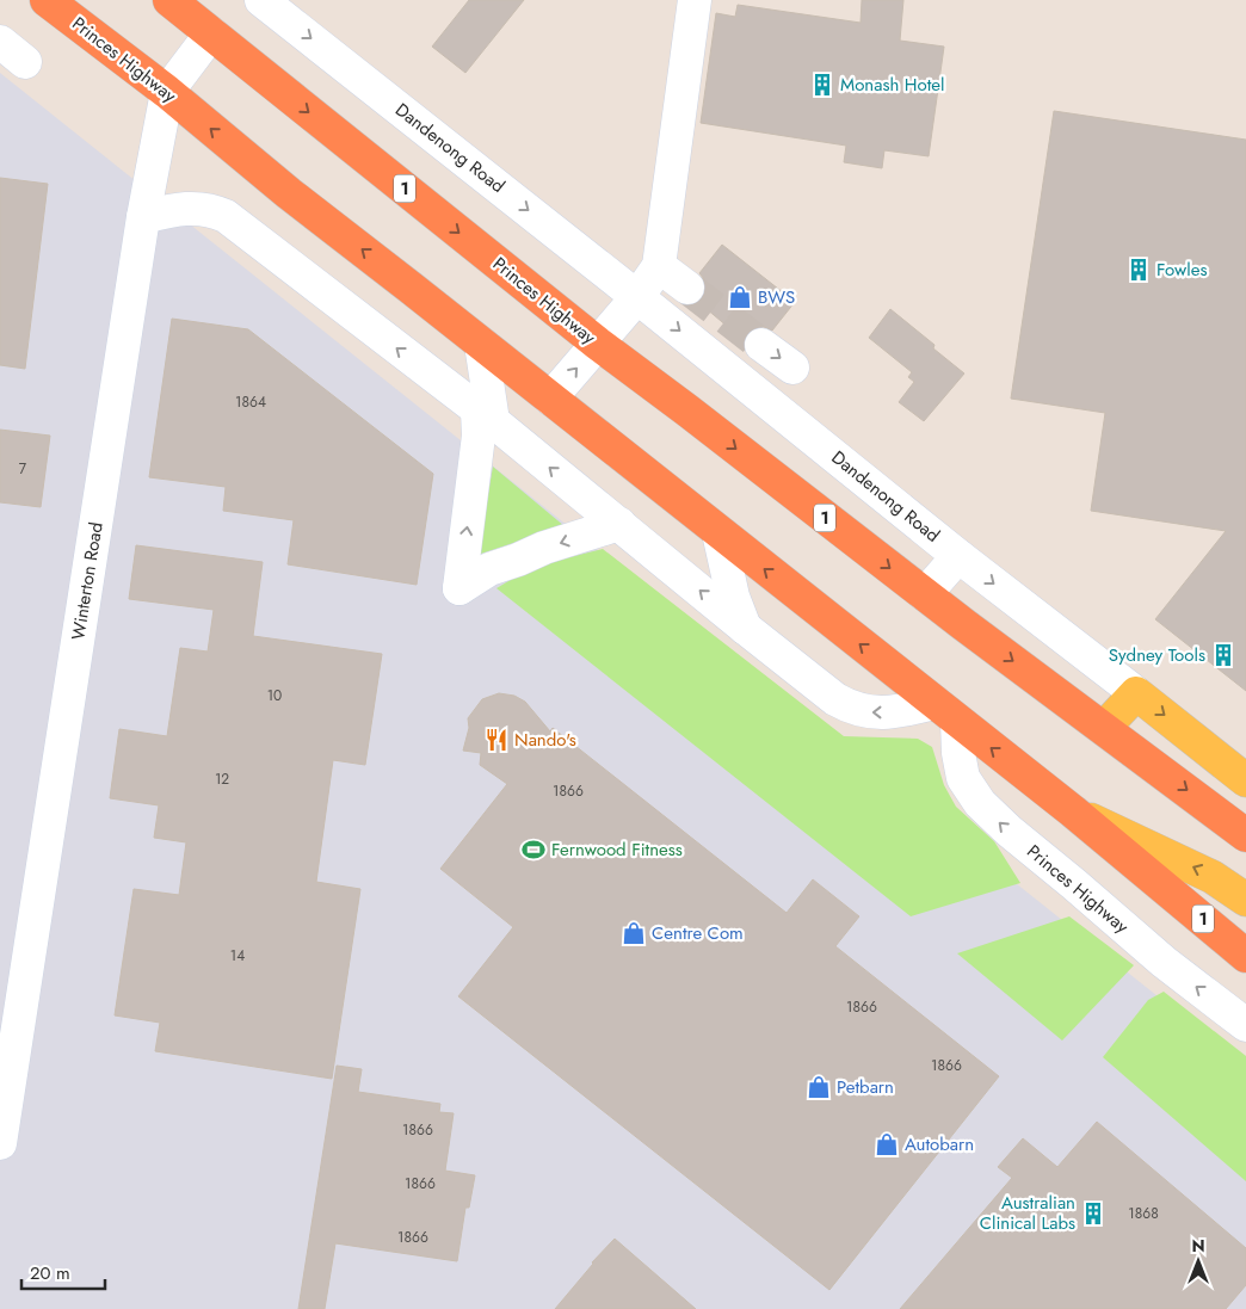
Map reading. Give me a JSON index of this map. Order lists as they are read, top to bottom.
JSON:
{
  "streets": {
    "highway": ["Princes Highway", "1"],
    "street": ["Dandenong Road", "Winterton Road"]
  },
  "crossings": [
    ["Princes Highway", "Winterton Road"]
  ],
  "places": {
    "building": [
      "Monash Hotel",
      "Fowles",
      "Sydney Tools",
      "Australian Clinical Labs"
    ],
    "shop": [
      "BWS",
      "Centre Com",
      "Petbarn",
      "Autobarn"
    ],
    "restaurant": ["Nando's"],
    "sports": ["Fernwood Fitness"]
  },
  "house_numbers": [
    "1864",
    "7",
    "10",
    "12",
    "1866",
    "14",
    "1866",
    "1866",
    "1866",
    "1866",
    "1868",
    "1866"
  ],
  "scale_bar": "20 m",
  "north": "top"
}
